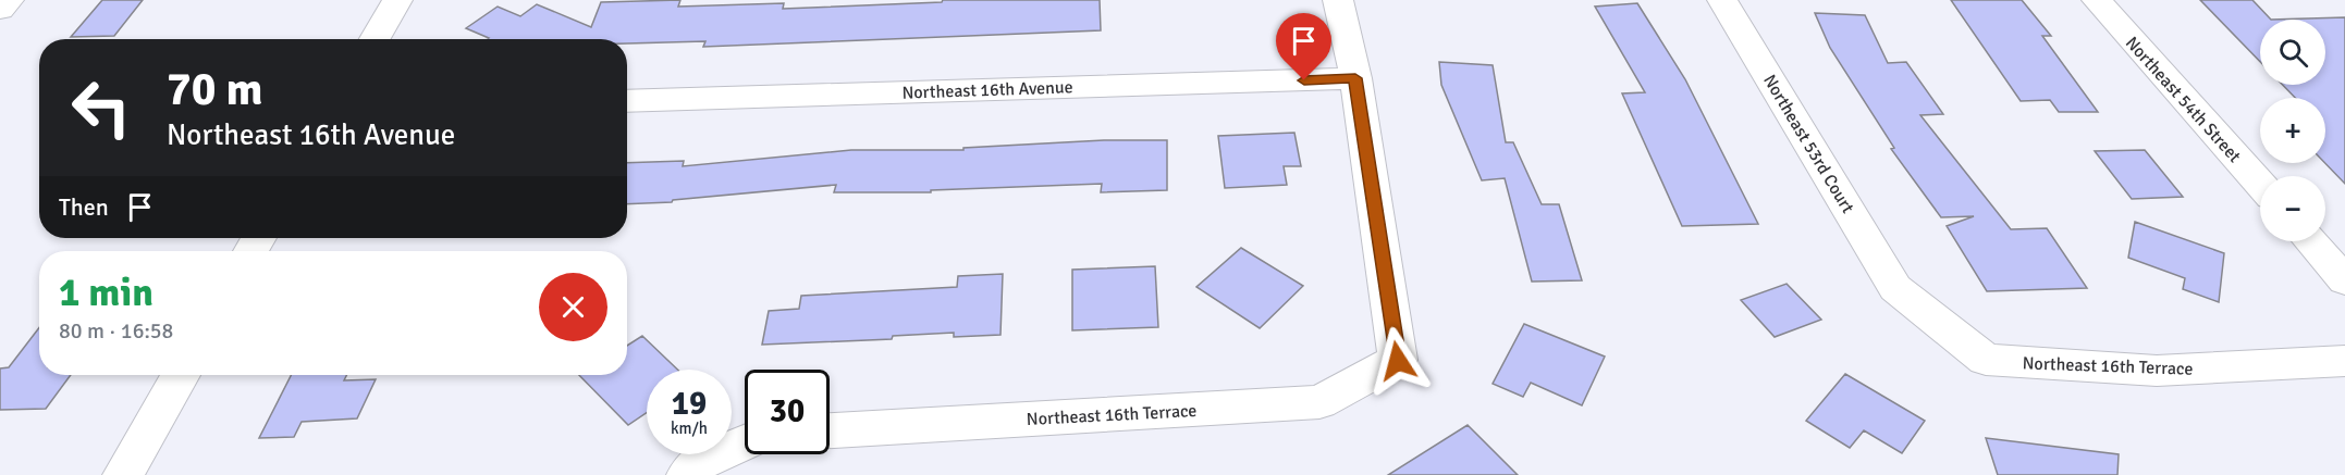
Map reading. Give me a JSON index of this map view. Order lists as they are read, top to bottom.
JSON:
{
  "streets": {
    "street": [
      "Northeast 16th Avenue",
      "Northeast 54th Street",
      "Northeast 53rd Court",
      "Northeast 16th Terrace"
    ]
  },
  "crossings": [
    ["Northeast 16th Avenue", "Northeast 16th Terrace"],
    ["Northeast 53rd Court", "Northeast 16th Terrace"]
  ],
  "page": {
    "map_buttons": ["+", "−"],
    "turn": ["70 m", "Northeast 16th Avenue"],
    "then": "Then",
    "heading": ["1 min", "80 m · 16:58"],
    "speed": "19 km/h",
    "limit": "30"
  }
}
